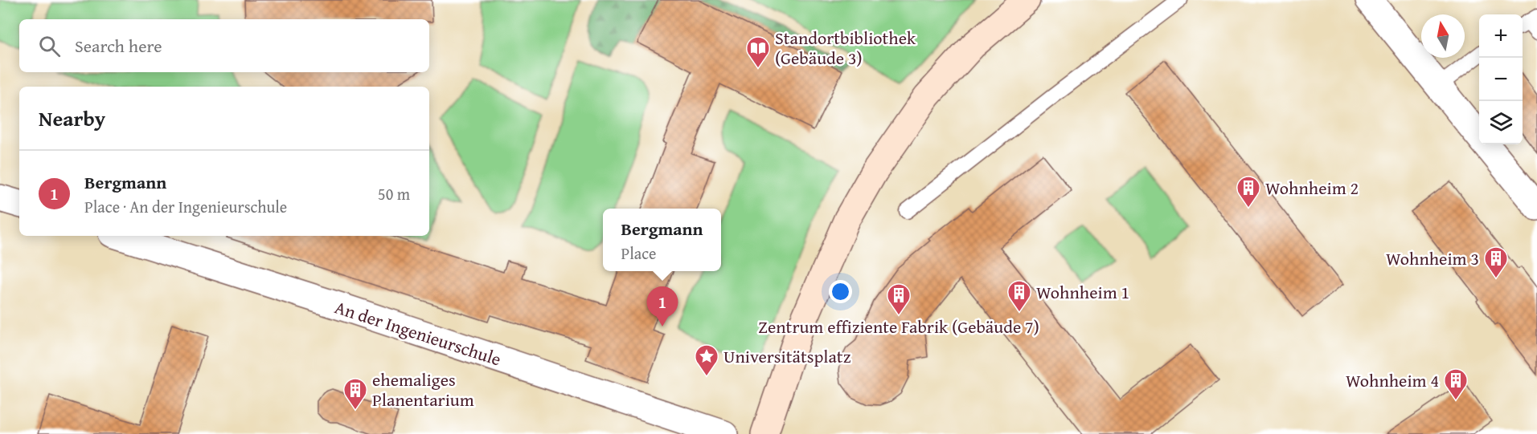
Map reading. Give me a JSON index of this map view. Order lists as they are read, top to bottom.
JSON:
{
  "streets": {
    "street": ["An der Ingenieurschule"]
  },
  "places": {
    "library": ["Standortbibliothek (Gebäude 3)"],
    "building": [
      "Wohnheim 2",
      "Wohnheim 3",
      "Wohnheim 1",
      "Zentrum effiziente Fabrik (Gebäude 7)",
      "Wohnheim 4",
      "ehemaliges Planentarium"
    ],
    "place": ["Universitätsplatz"]
  },
  "north": "top",
  "page": {
    "map_buttons": ["+", "−"],
    "search": "Search here",
    "heading": "Nearby",
    "list": [
      {
        "mark": "1",
        "name": "Bergmann",
        "note": "Place · An der Ingenieurschule",
        "value": "50 m"
      }
    ],
    "popup": ["Bergmann", "Place"],
    "pins": "1"
  }
}
